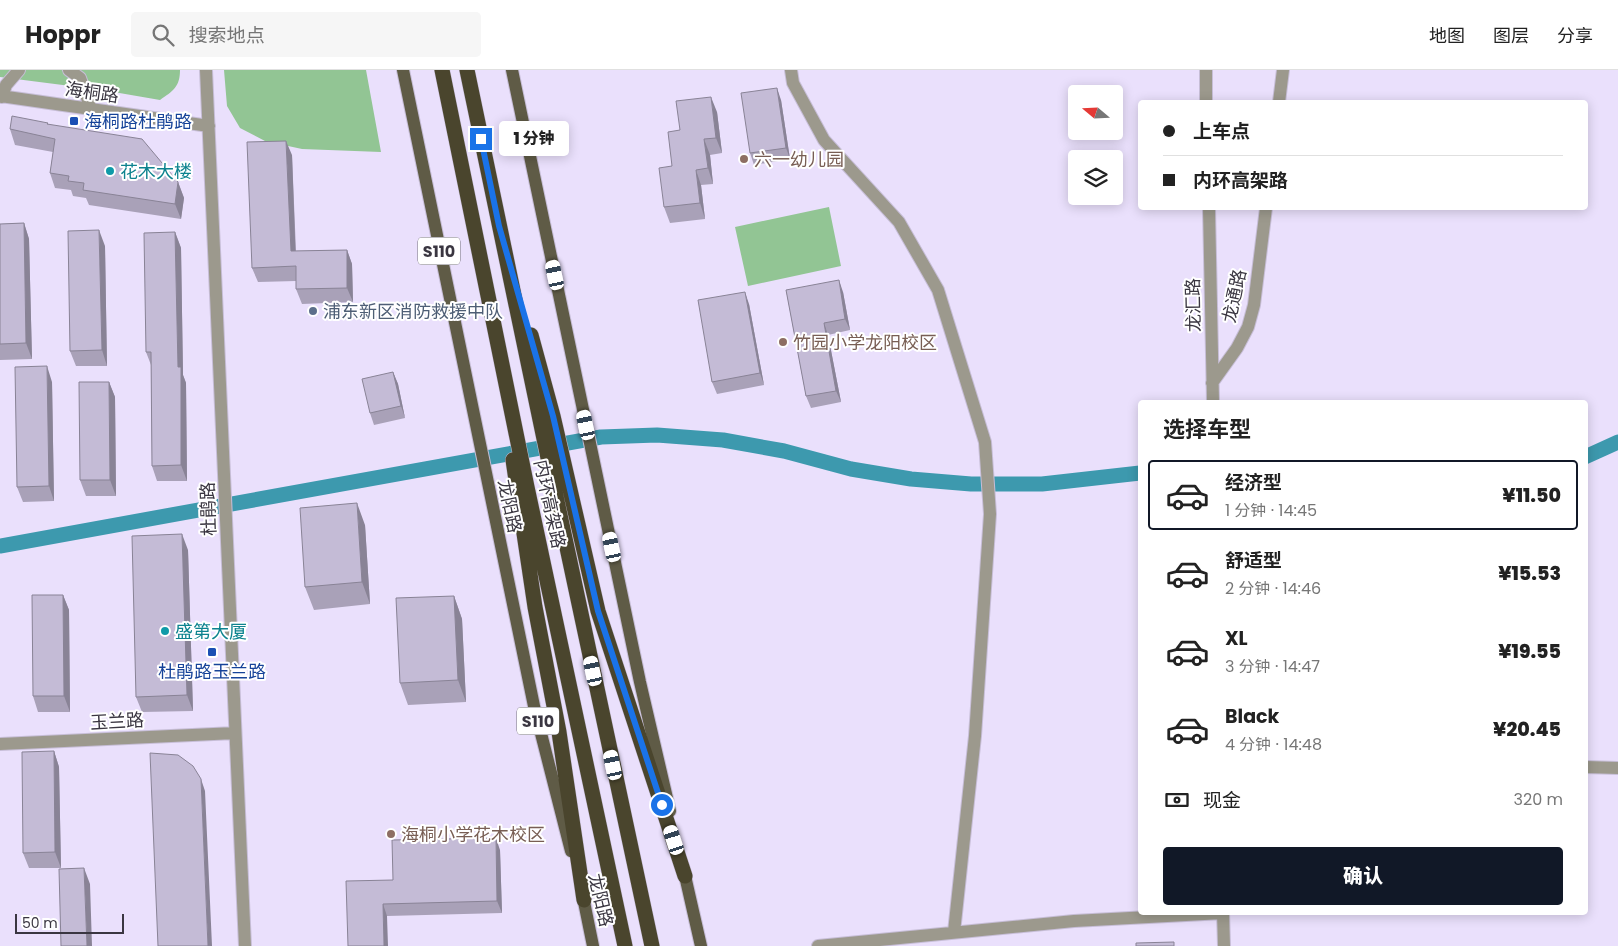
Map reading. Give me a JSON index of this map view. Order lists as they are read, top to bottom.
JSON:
{
  "streets": {
    "highway": ["内环高架路"],
    "main road": ["S110", "龙阳路"],
    "street": [
      "海桐路",
      "龙通路",
      "龙汇路",
      "杜鹃路",
      "玉兰路"
    ]
  },
  "crossings": [
    ["海桐路", "杜鹃路"],
    ["龙通路", "龙汇路"],
    ["杜鹃路", "玉兰路"]
  ],
  "places": {
    "transit": ["海桐路杜鹃路", "杜鹃路玉兰路"],
    "other": [
      "六一幼儿园",
      "花木大楼",
      "浦东新区消防救援中队",
      "竹园小学龙阳校区",
      "盛第大厦",
      "海桐小学花木校区"
    ]
  },
  "scale_bar": "50 m",
  "north": "left",
  "page": {
    "header": "Hoppr",
    "search": "搜索地点",
    "nav": ["地图", "图层", "分享"],
    "banner": ["上车点", "内环高架路"],
    "bubble": "1 分钟",
    "heading": "选择车型",
    "list": [
      {
        "name": "经济型",
        "note": "1 分钟 · 14:45",
        "value": "¥11.50"
      },
      {
        "name": "舒适型",
        "note": "2 分钟 · 14:46",
        "value": "¥15.53"
      },
      {
        "name": "XL",
        "note": "3 分钟 · 14:47",
        "value": "¥19.55"
      },
      {
        "name": "Black",
        "note": "4 分钟 · 14:48",
        "value": "¥20.45"
      }
    ],
    "pay": ["现金", "320 m"],
    "buttons": "确认",
    "scale": "50 m"
  }
}
